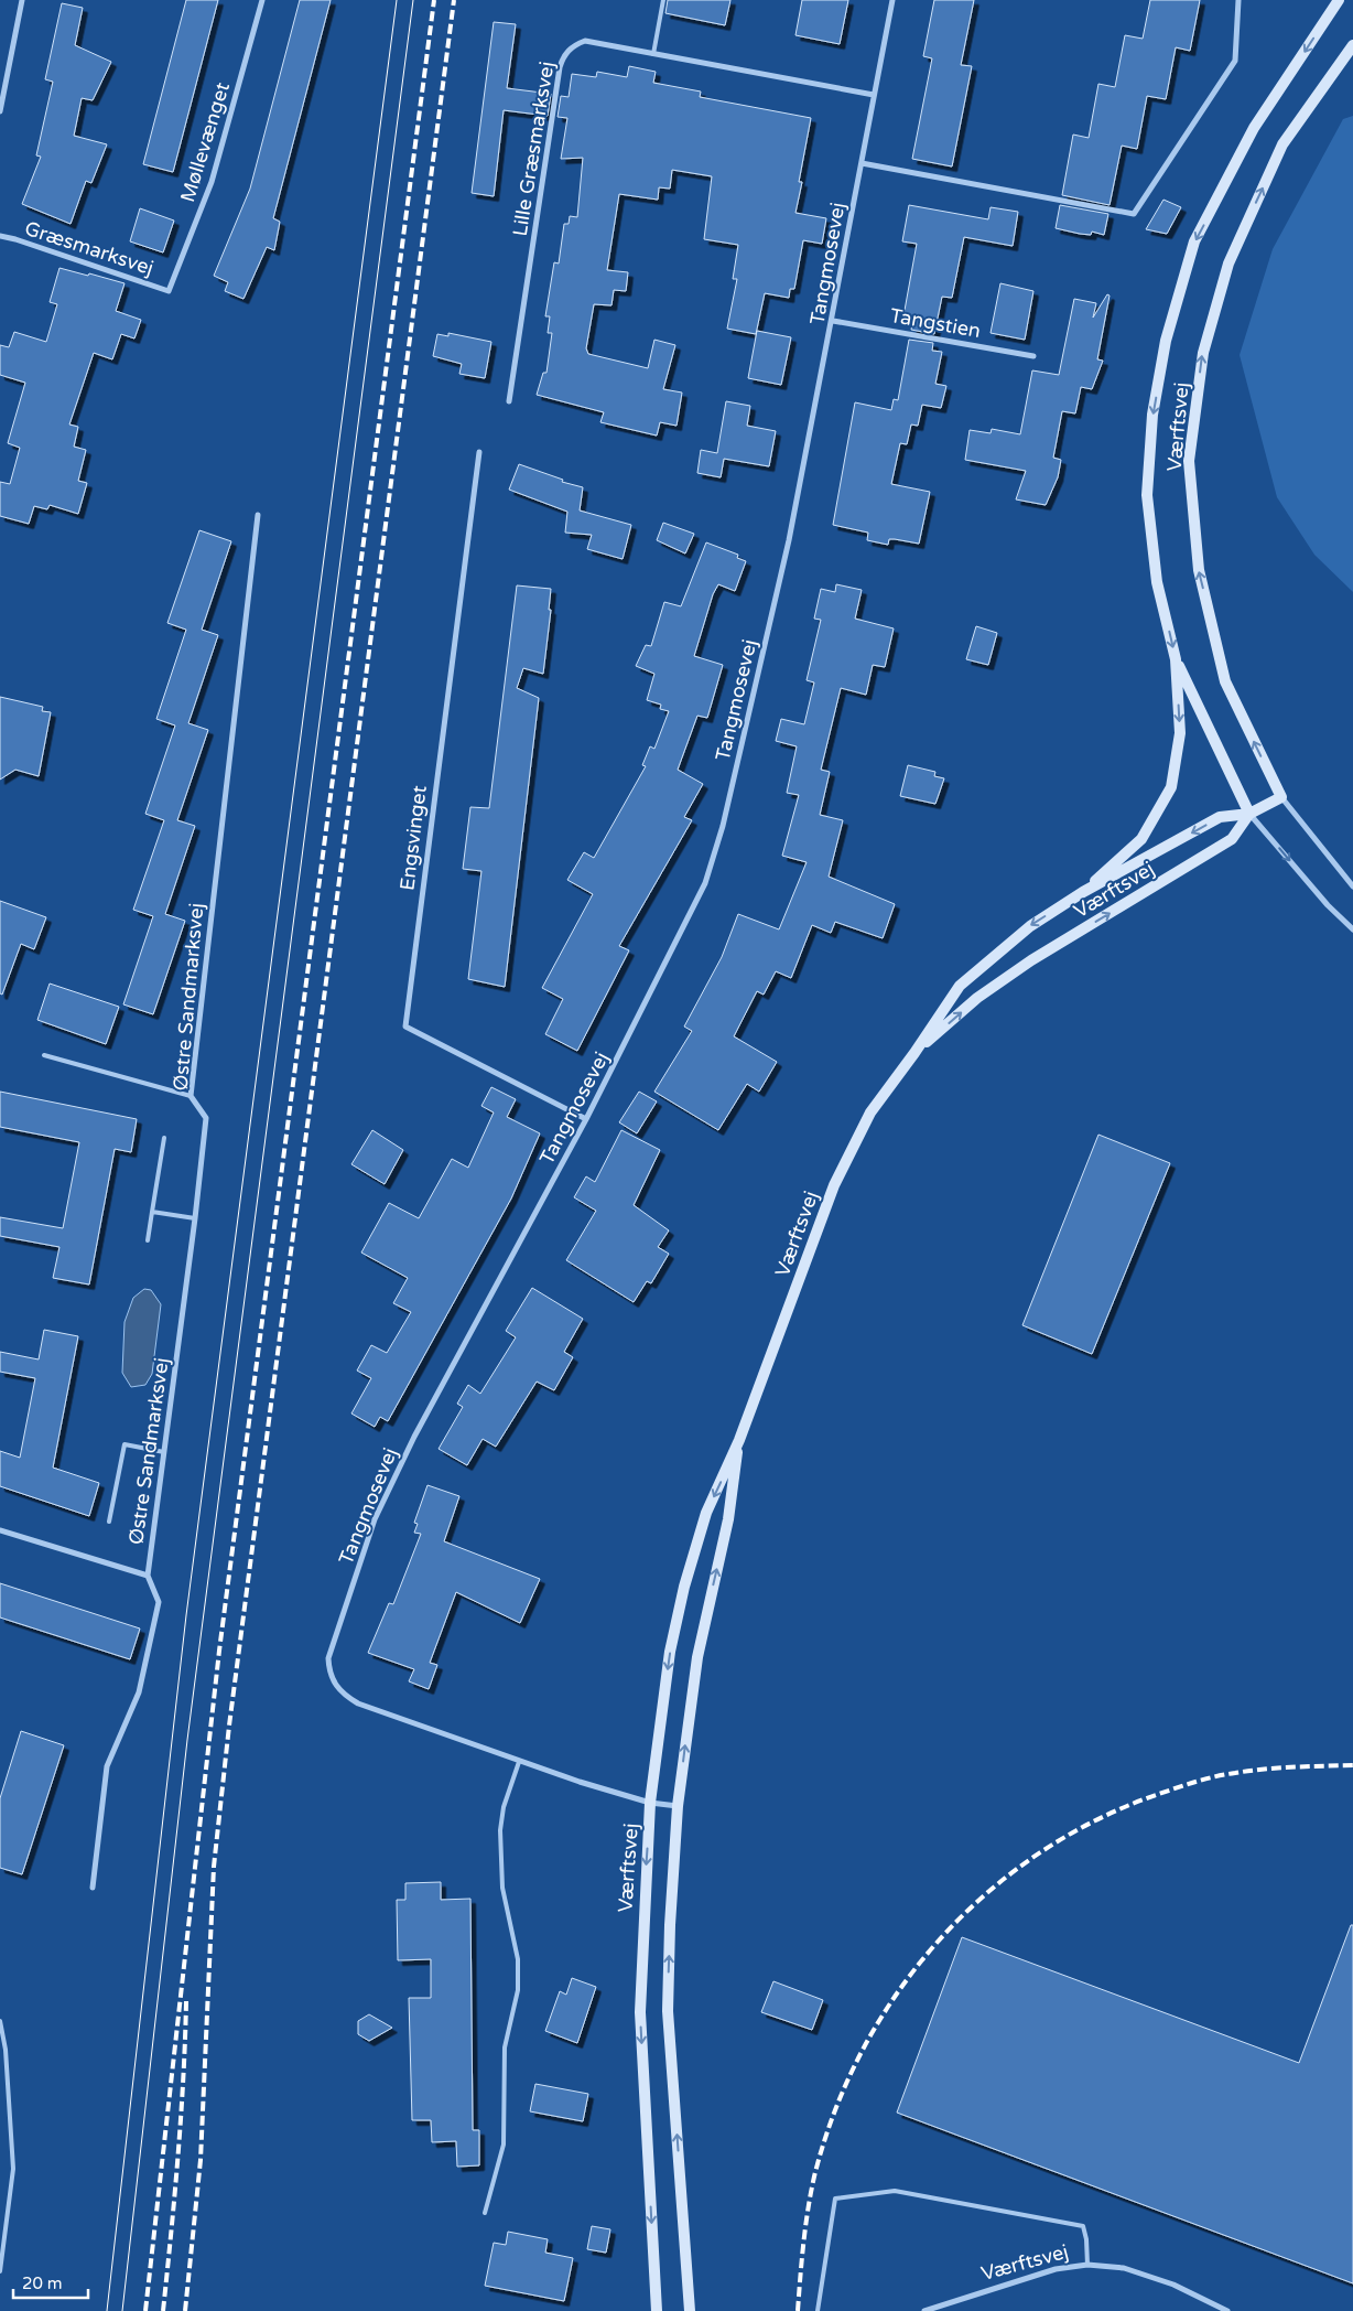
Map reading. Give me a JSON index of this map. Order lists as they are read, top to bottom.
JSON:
{
  "streets": {
    "street": [
      "Møllevænget",
      "Lille Græsmarksvej",
      "Græsmarksvej",
      "Tangmosevej",
      "Tangstien",
      "Værftsvej",
      "Engsvinget",
      "Østre Sandmarksvej"
    ]
  },
  "crossings": [
    ["Møllevænget", "Græsmarksvej"],
    ["Lille Græsmarksvej", "Tangmosevej"],
    ["Tangmosevej", "Tangstien"],
    ["Tangmosevej", "Værftsvej"],
    ["Tangmosevej", "Engsvinget"]
  ],
  "scale_bar": "20 m"
}
